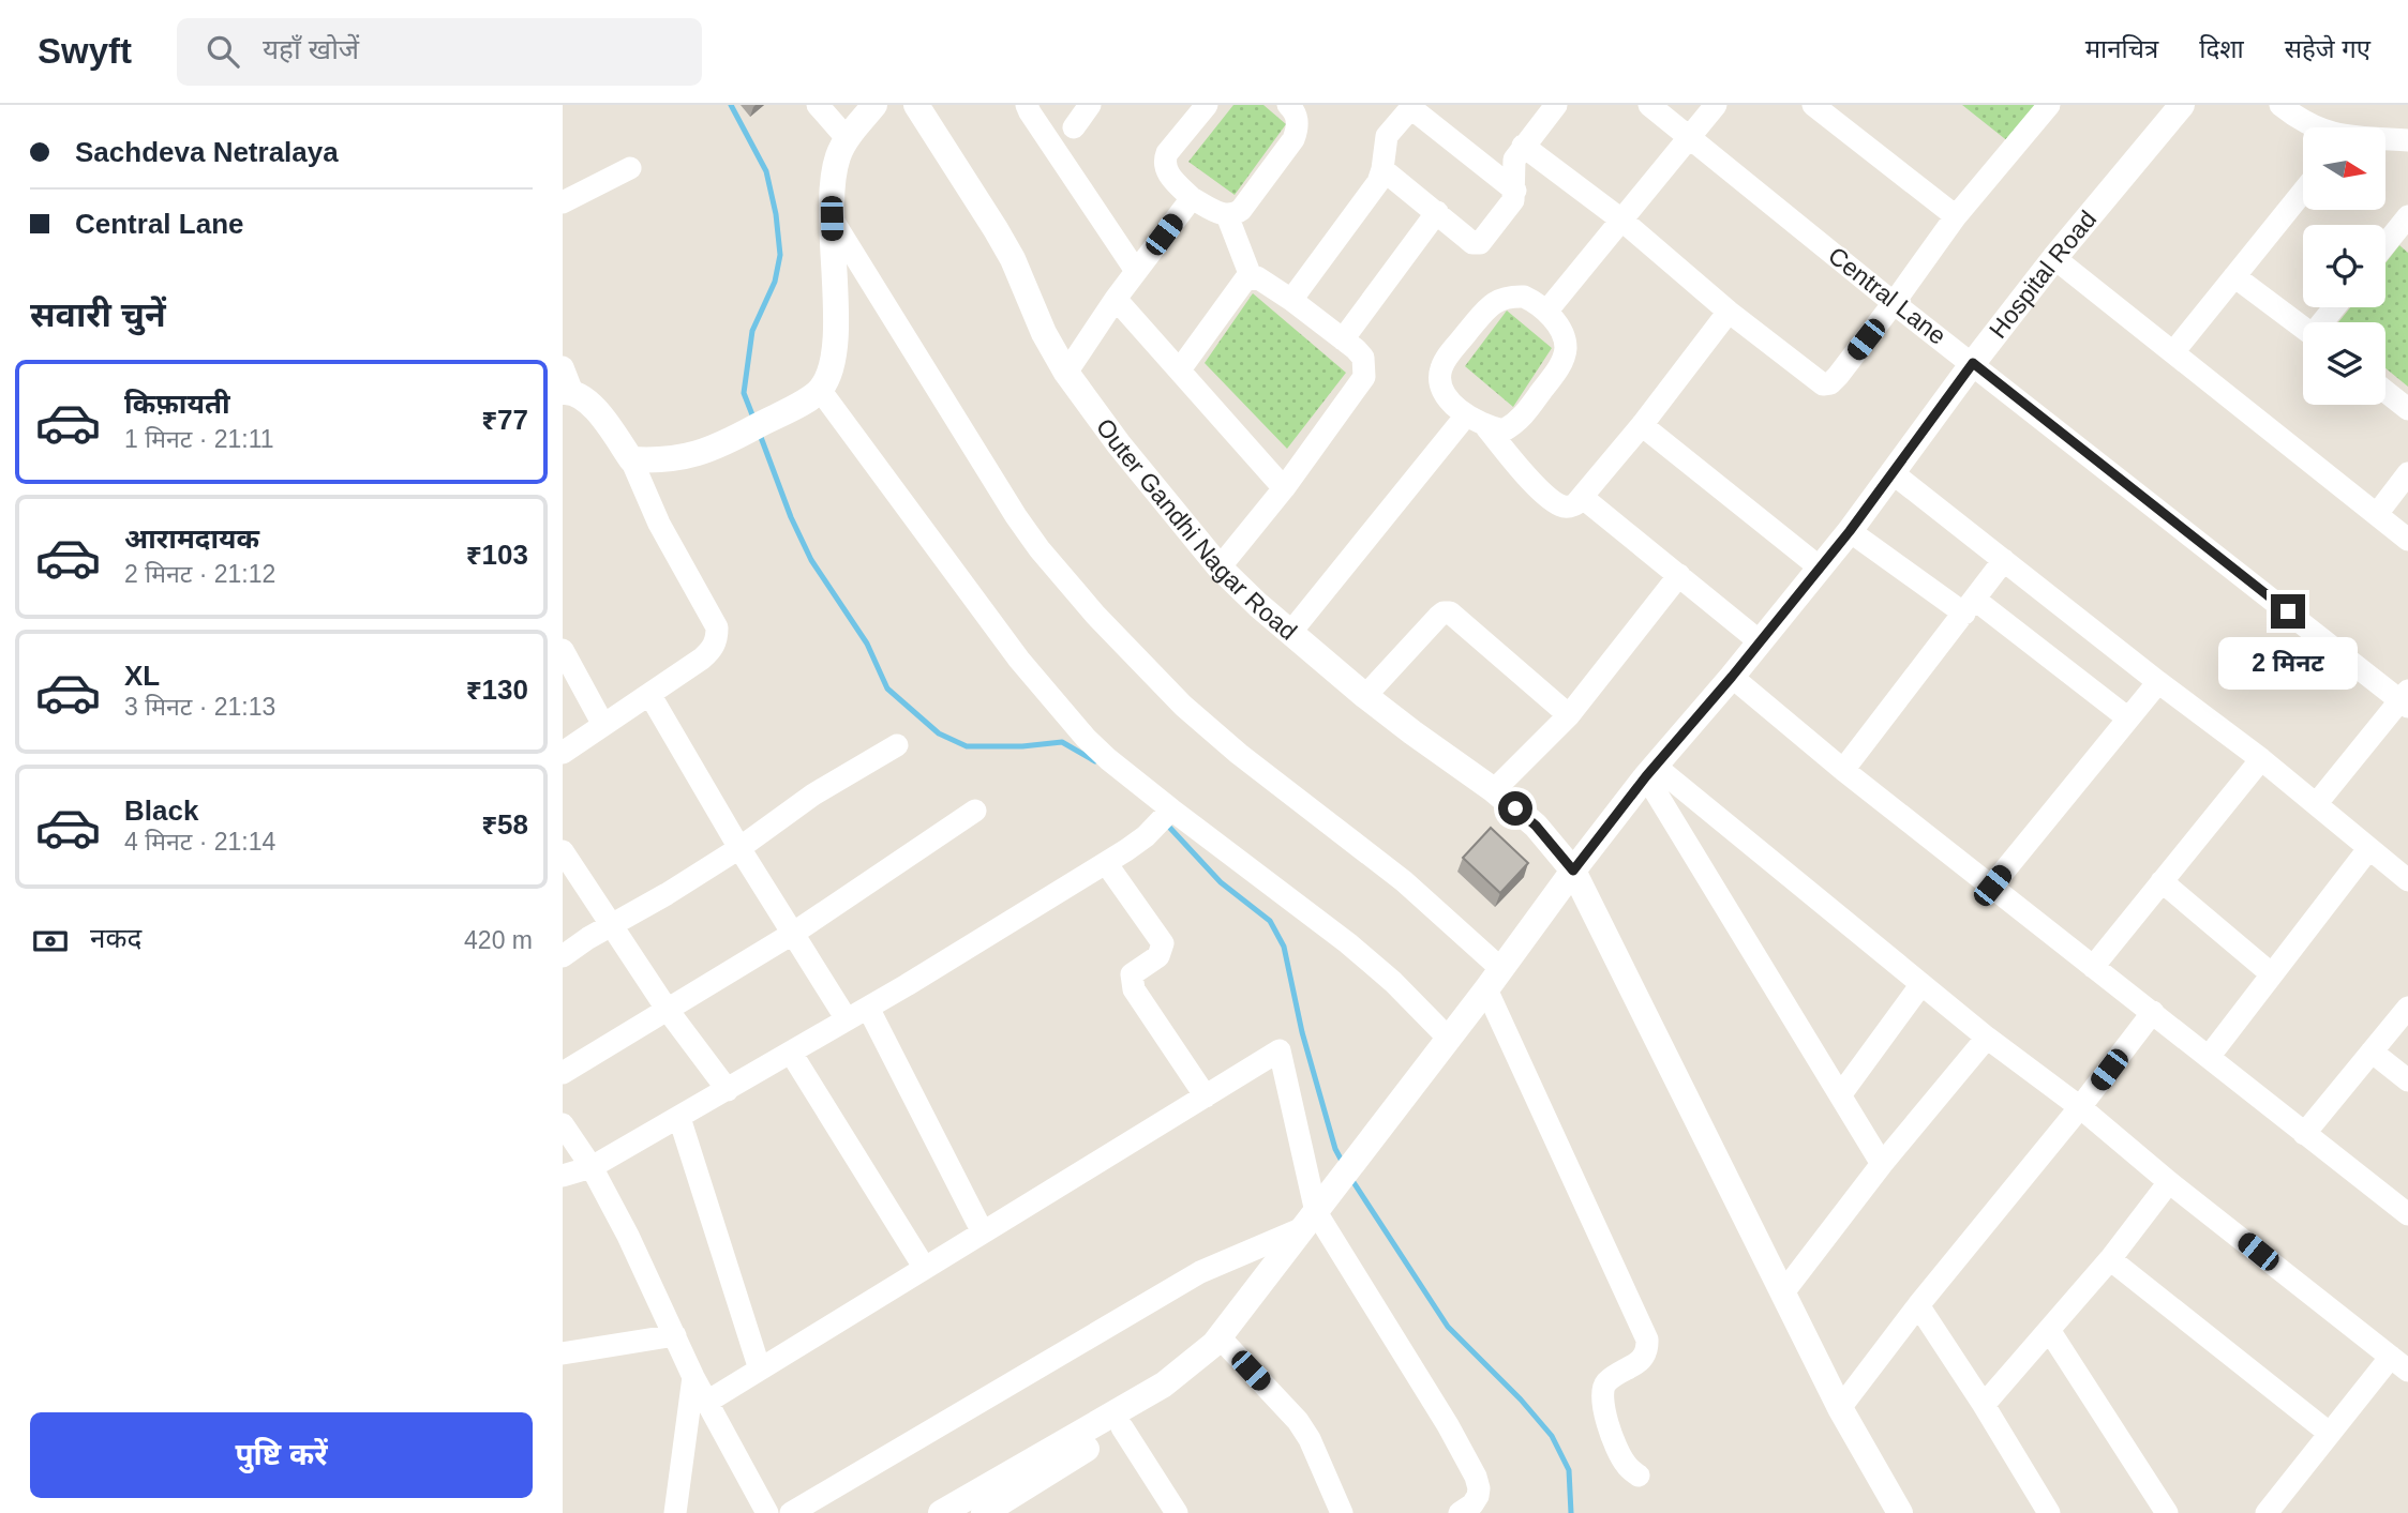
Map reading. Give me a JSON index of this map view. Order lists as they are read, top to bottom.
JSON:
{
  "streets": {
    "street": ["Hospital Road", "Central Lane", "Outer Gandhi Nagar Road"]
  },
  "crossings": [
    ["Hospital Road", "Central Lane"],
    ["Hospital Road", "Outer Gandhi Nagar Road"]
  ],
  "north": "right",
  "page": {
    "header": "Swyft",
    "search": "यहाँ खोजें",
    "nav": ["मानचित्र", "दिशा", "सहेजे गए"],
    "banner": ["Sachdeva Netralaya", "Central Lane"],
    "heading": "सवारी चुनें",
    "list": [
      {
        "name": "किफ़ायती",
        "note": "1 मिनट · 21:11",
        "value": "₹77"
      },
      {
        "name": "आरामदायक",
        "note": "2 मिनट · 21:12",
        "value": "₹103"
      },
      {
        "name": "XL",
        "note": "3 मिनट · 21:13",
        "value": "₹130"
      },
      {
        "name": "Black",
        "note": "4 मिनट · 21:14",
        "value": "₹58"
      }
    ],
    "bubble": "2 मिनट",
    "pay": ["नकद", "420 m"],
    "buttons": "पुष्टि करें"
  }
}
